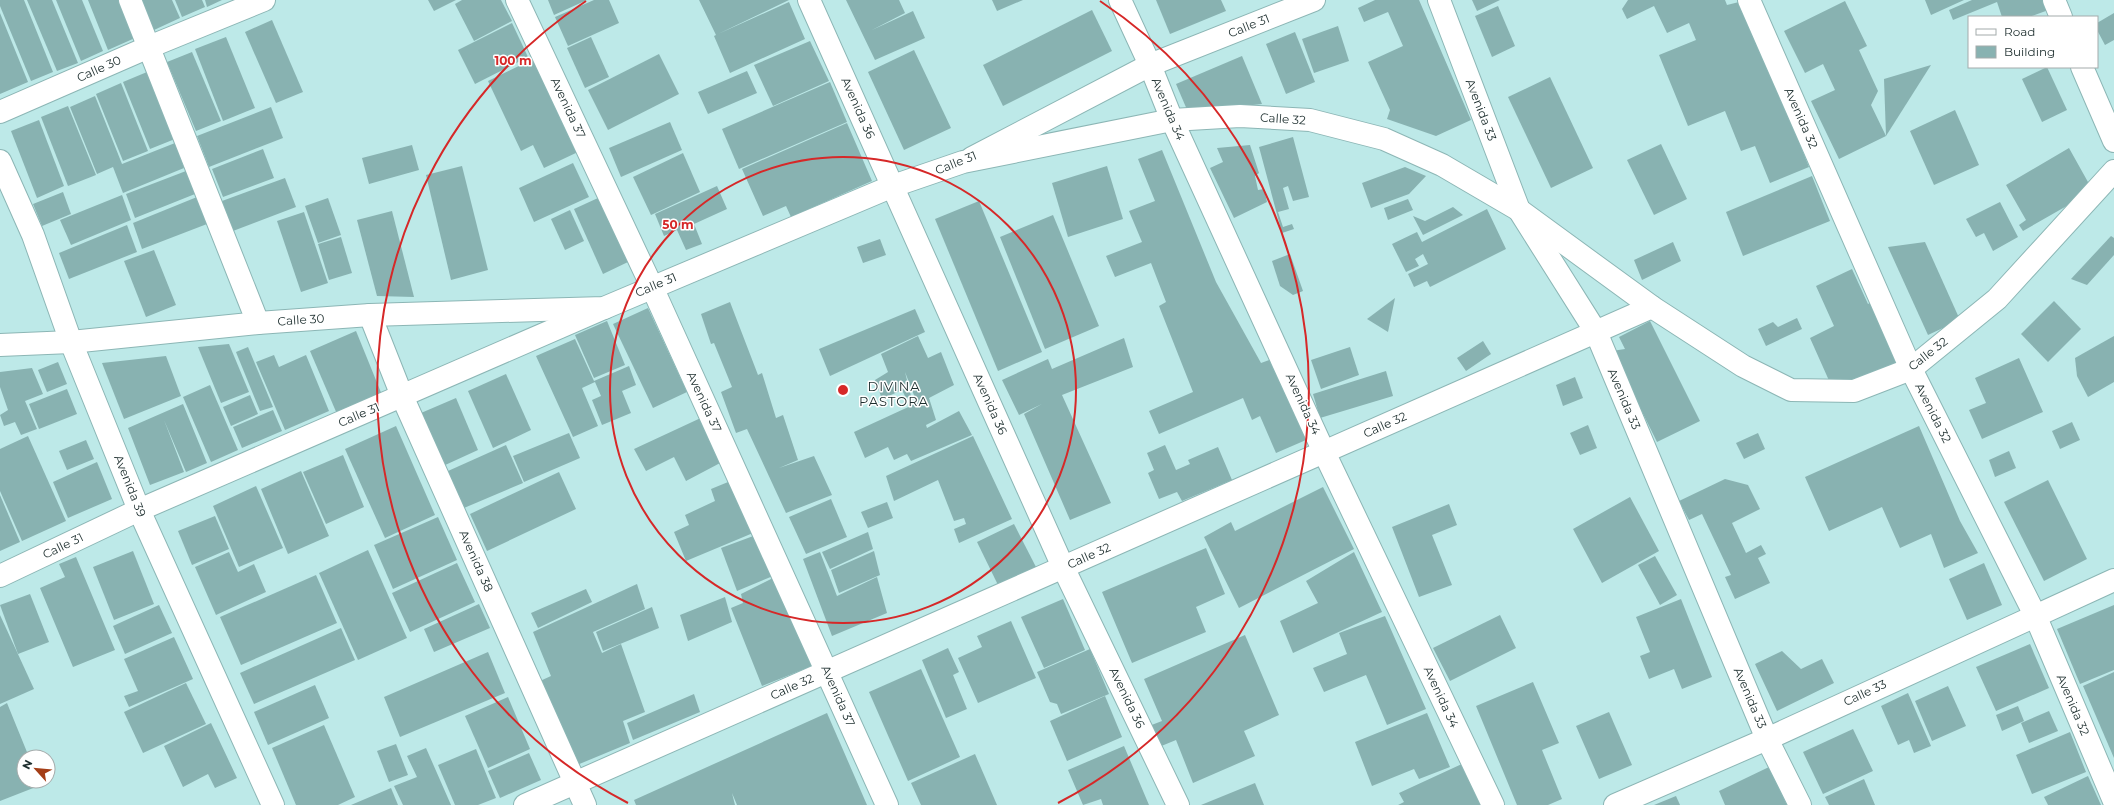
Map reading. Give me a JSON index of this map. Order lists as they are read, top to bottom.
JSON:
{
  "streets": {
    "street": [
      "Calle 31",
      "Calle 30",
      "Avenida 37",
      "Avenida 36",
      "Avenida 34",
      "Avenida 33",
      "Avenida 32",
      "Calle 32",
      "Avenida 39",
      "Avenida 38",
      "Calle 33"
    ]
  },
  "crossings": [
    ["Calle 31", "Calle 30"],
    ["Calle 31", "Avenida 37"],
    ["Calle 31", "Avenida 36"],
    ["Calle 31", "Avenida 34"],
    ["Calle 31", "Calle 32"],
    ["Calle 31", "Avenida 39"],
    ["Calle 31", "Avenida 38"],
    ["Calle 30", "Avenida 39"],
    ["Calle 30", "Avenida 38"],
    ["Avenida 37", "Calle 32"],
    ["Avenida 36", "Calle 32"],
    ["Avenida 34", "Calle 32"],
    ["Avenida 33", "Calle 32"],
    ["Avenida 33", "Calle 33"],
    ["Avenida 32", "Calle 32"],
    ["Avenida 32", "Calle 33"],
    ["Calle 32", "Avenida 38"]
  ],
  "districts": ["DIVINA PASTORA"],
  "legend": ["Road", "Building"],
  "north": "top left",
  "rings": ["100 m", "50 m"]
}
